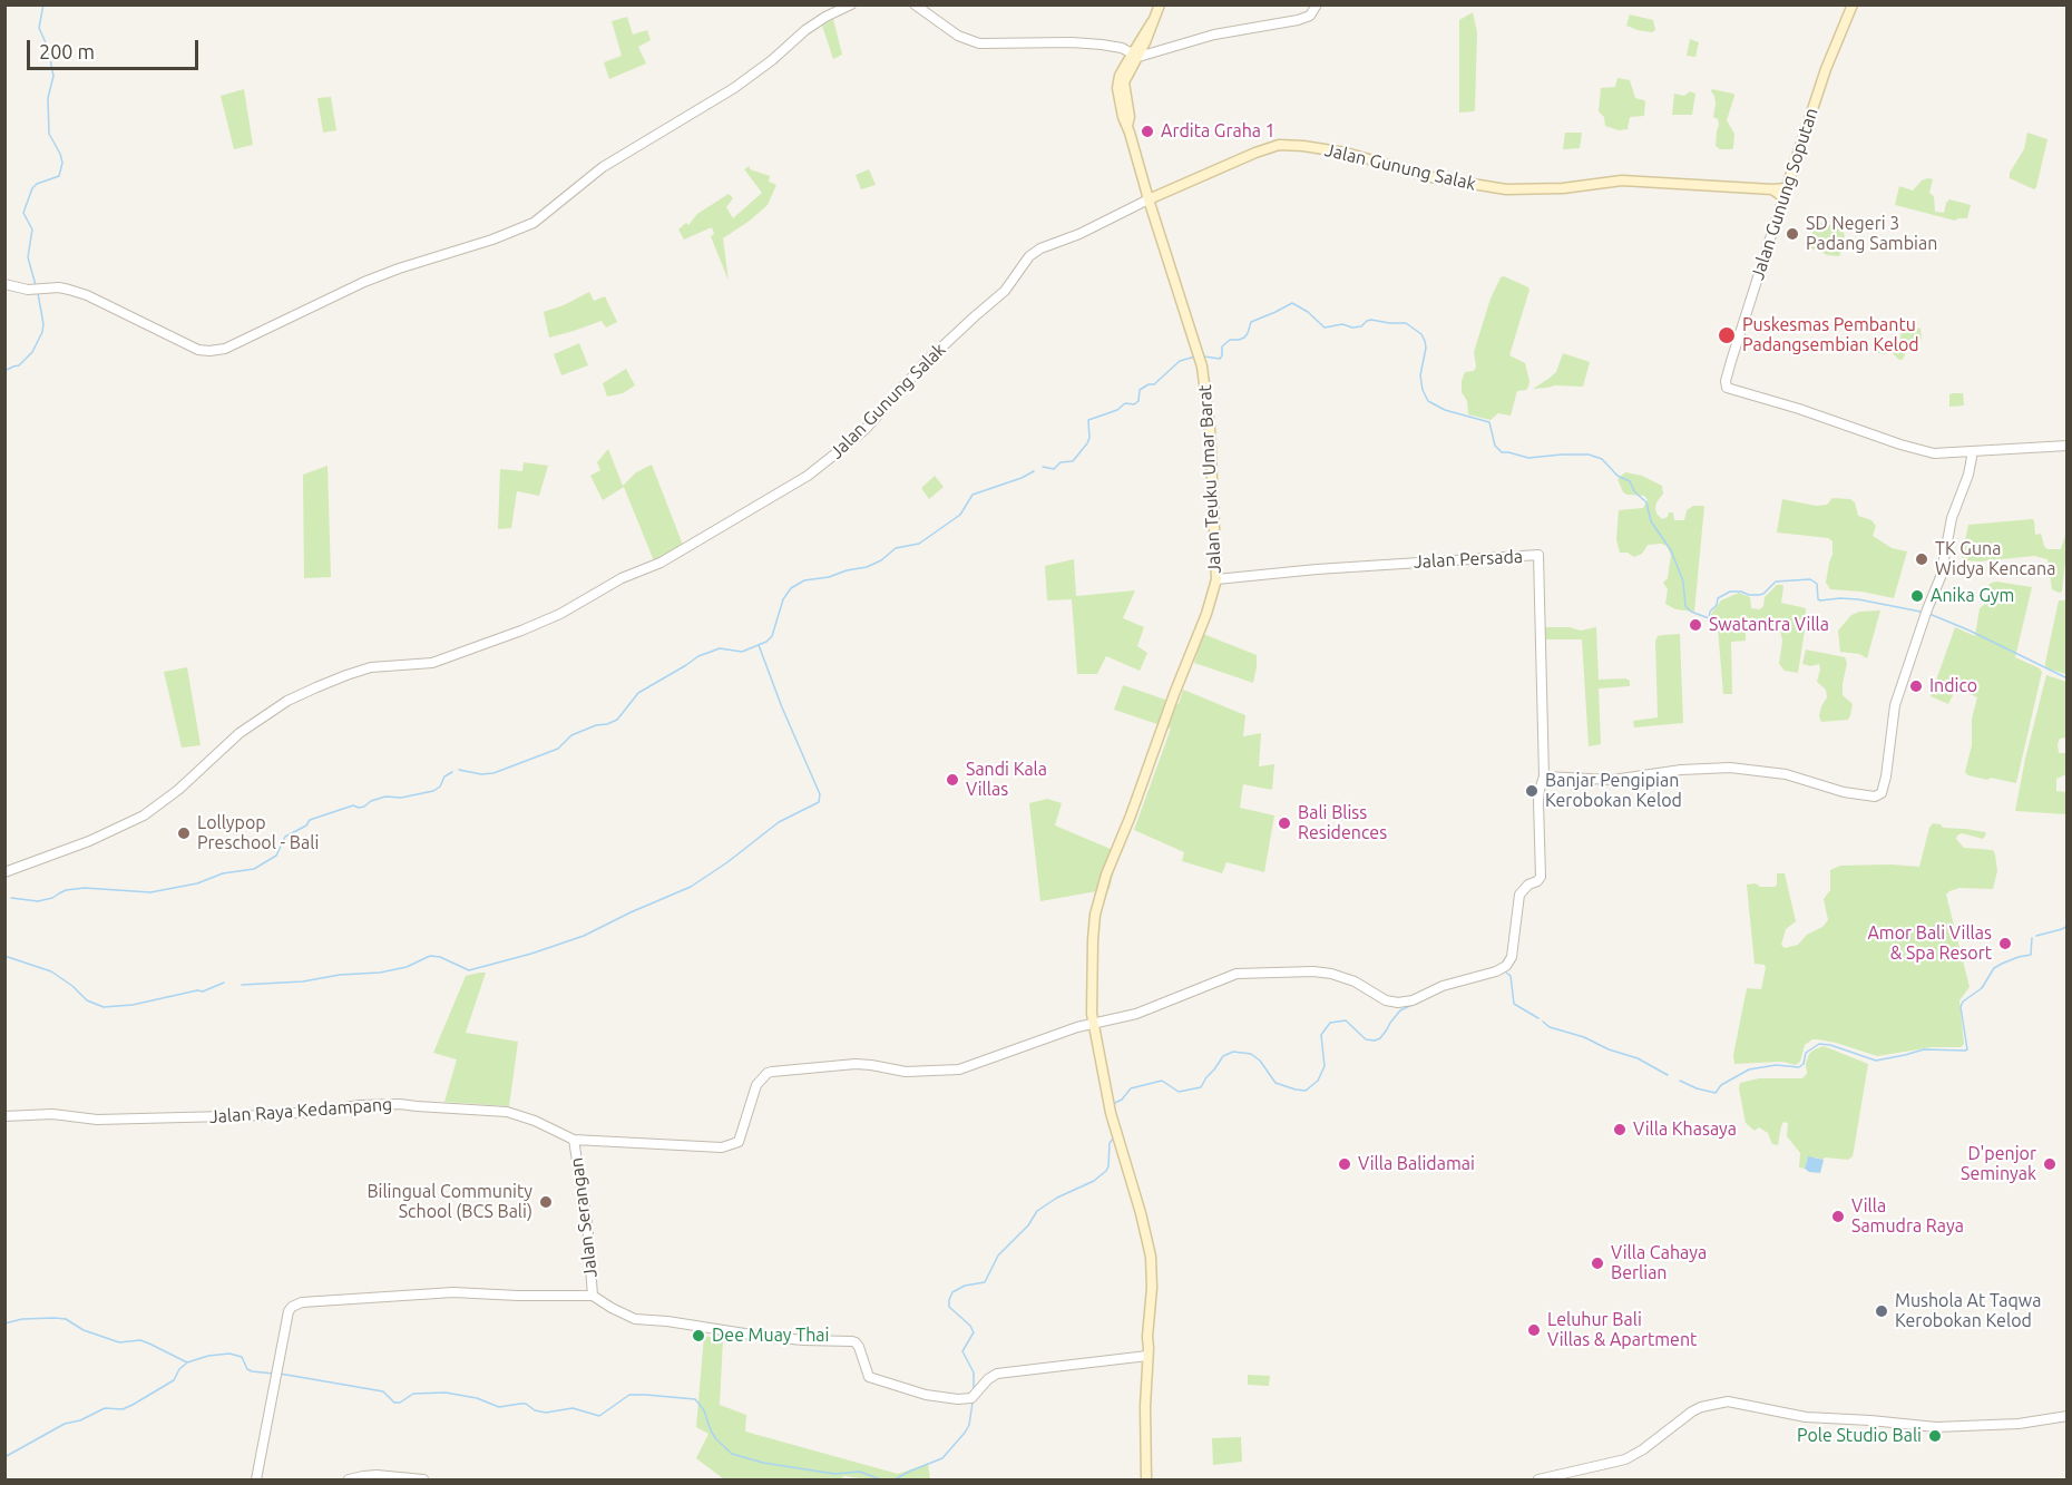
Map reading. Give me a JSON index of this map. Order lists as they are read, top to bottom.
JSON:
{
  "streets": {
    "main road": ["Jalan Gunung Salak", "Jalan Gunung Soputan", "Jalan Teuku Umar Barat"],
    "street": ["Jalan Persada", "Jalan Raya Kedampang", "Jalan Serangan"]
  },
  "crossings": [
    ["Jalan Gunung Salak", "Jalan Gunung Soputan"],
    ["Jalan Gunung Salak", "Jalan Teuku Umar Barat"],
    ["Jalan Teuku Umar Barat", "Jalan Persada"],
    ["Jalan Teuku Umar Barat", "Jalan Raya Kedampang"],
    ["Jalan Raya Kedampang", "Jalan Serangan"]
  ],
  "places": [
    "Ardita Graha 1",
    "SD Negeri 3 Padang Sambian",
    "Puskesmas Pembantu Padangsembian Kelod",
    "TK Guna Widya Kencana",
    "Anika Gym",
    "Swatantra Villa",
    "Indico",
    "Sandi Kala Villas",
    "Banjar Pengipian Kerobokan Kelod",
    "Bali Bliss Residences",
    "Lollypop Preschool - Bali",
    "Amor Bali Villas & Spa Resort",
    "Villa Khasaya",
    "Villa Balidamai",
    "D'penjor Seminyak",
    "Bilingual Community School (BCS Bali)",
    "Villa Samudra Raya",
    "Villa Cahaya Berlian",
    "Mushola At Taqwa Kerobokan Kelod",
    "Leluhur Bali Villas & Apartment",
    "Dee Muay Thai",
    "Pole Studio Bali"
  ],
  "scale_bar": "200 m"
}
